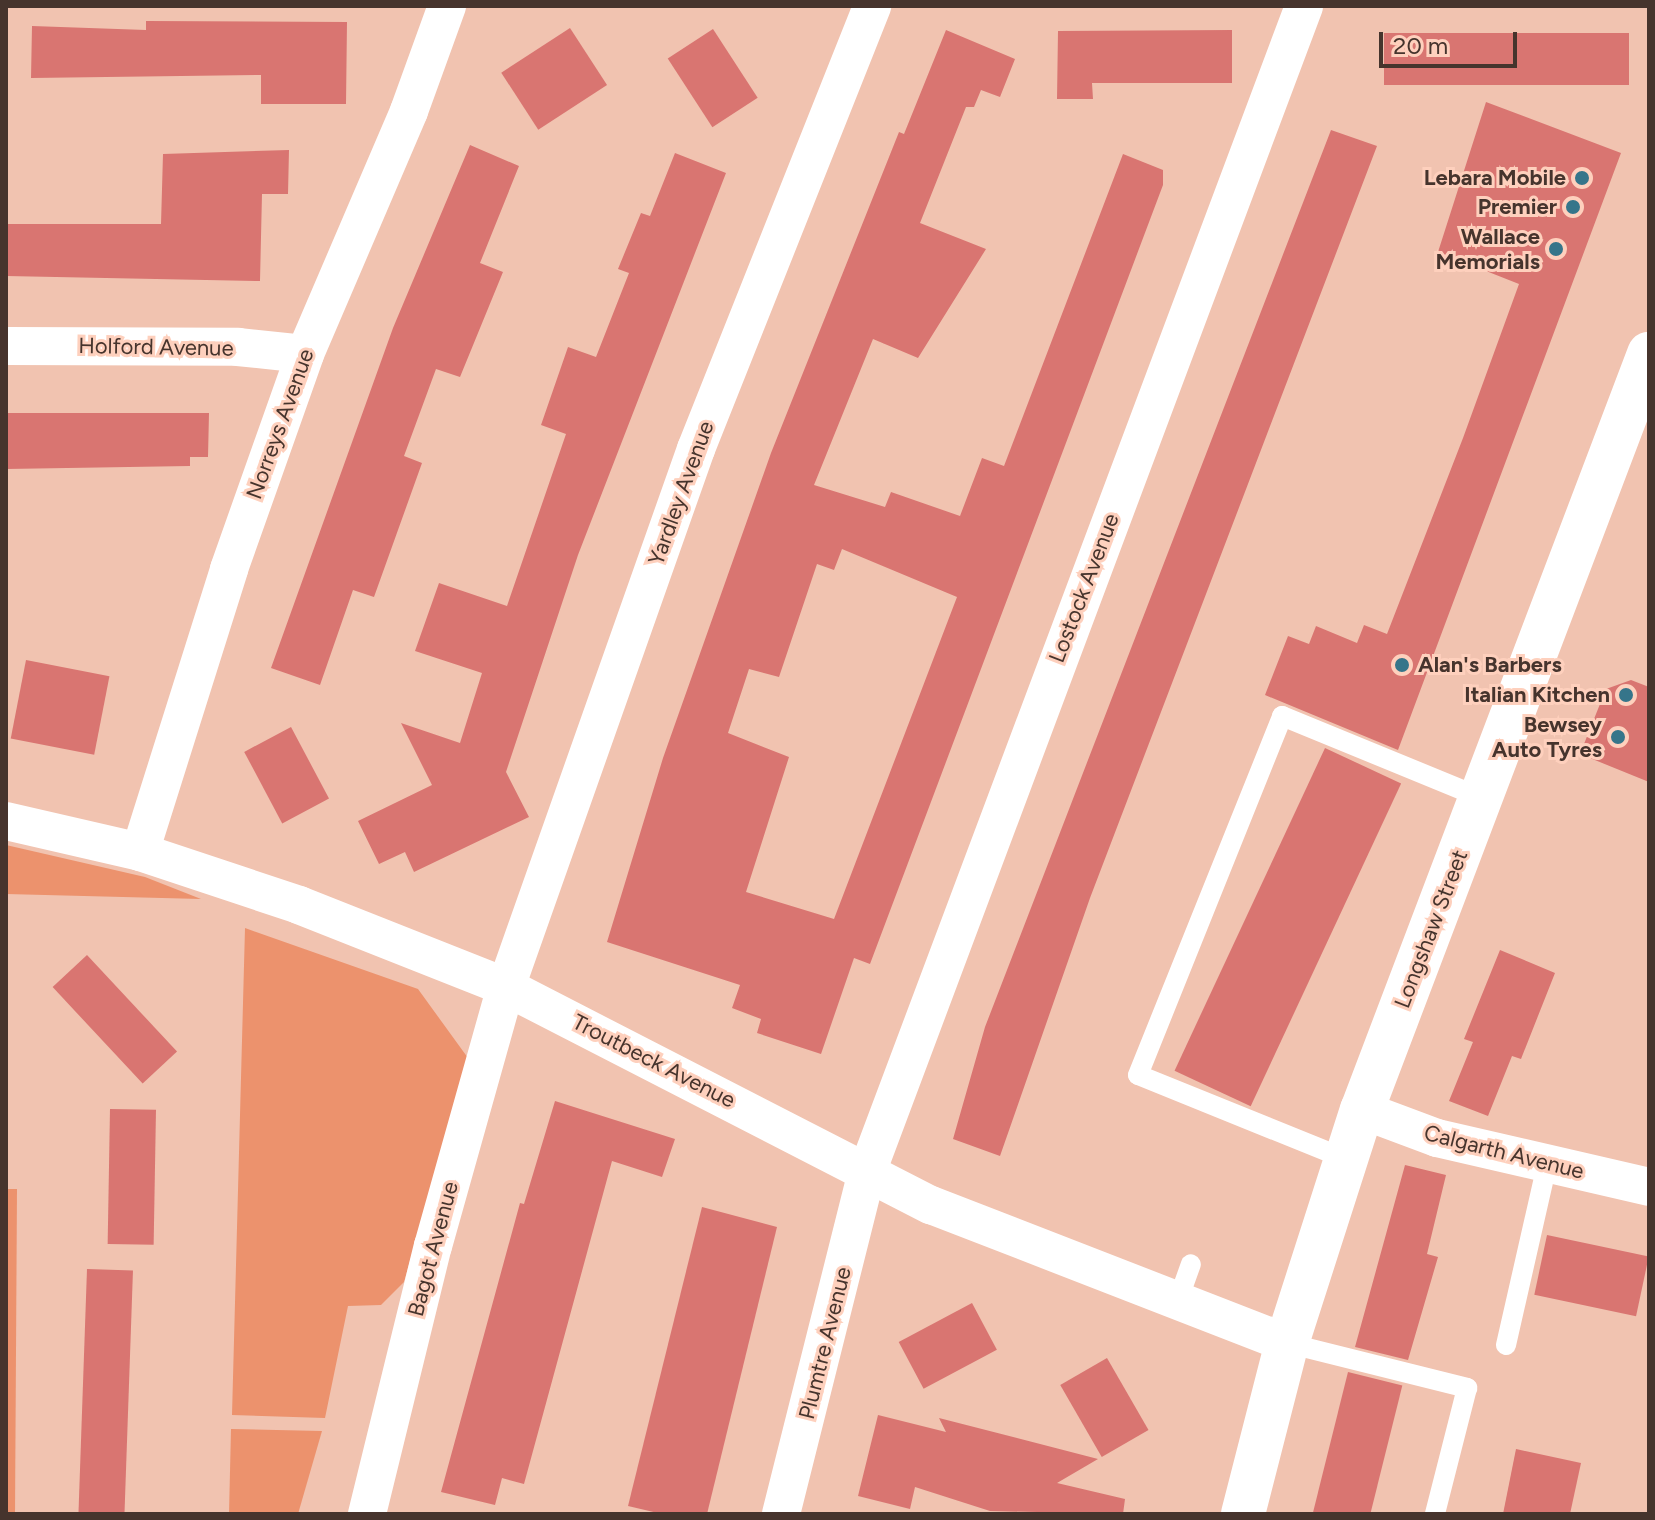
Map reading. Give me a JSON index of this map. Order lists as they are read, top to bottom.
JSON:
{
  "streets": {
    "street": [
      "Holford Avenue",
      "Norreys Avenue",
      "Yardley Avenue",
      "Lostock Avenue",
      "Longshaw Street",
      "Troutbeck Avenue",
      "Calgarth Avenue",
      "Bagot Avenue",
      "Plumtre Avenue"
    ]
  },
  "crossings": [
    ["Holford Avenue", "Norreys Avenue"],
    ["Norreys Avenue", "Troutbeck Avenue"],
    ["Yardley Avenue", "Troutbeck Avenue"],
    ["Yardley Avenue", "Bagot Avenue"],
    ["Lostock Avenue", "Troutbeck Avenue"],
    ["Lostock Avenue", "Plumtre Avenue"],
    ["Longshaw Street", "Troutbeck Avenue"],
    ["Longshaw Street", "Calgarth Avenue"],
    ["Troutbeck Avenue", "Bagot Avenue"],
    ["Troutbeck Avenue", "Plumtre Avenue"]
  ],
  "places": [
    "Lebara Mobile",
    "Premier",
    "Wallace Memorials",
    "Alan's Barbers",
    "Italian Kitchen",
    "Bewsey Auto Tyres"
  ],
  "scale_bar": "20 m"
}
